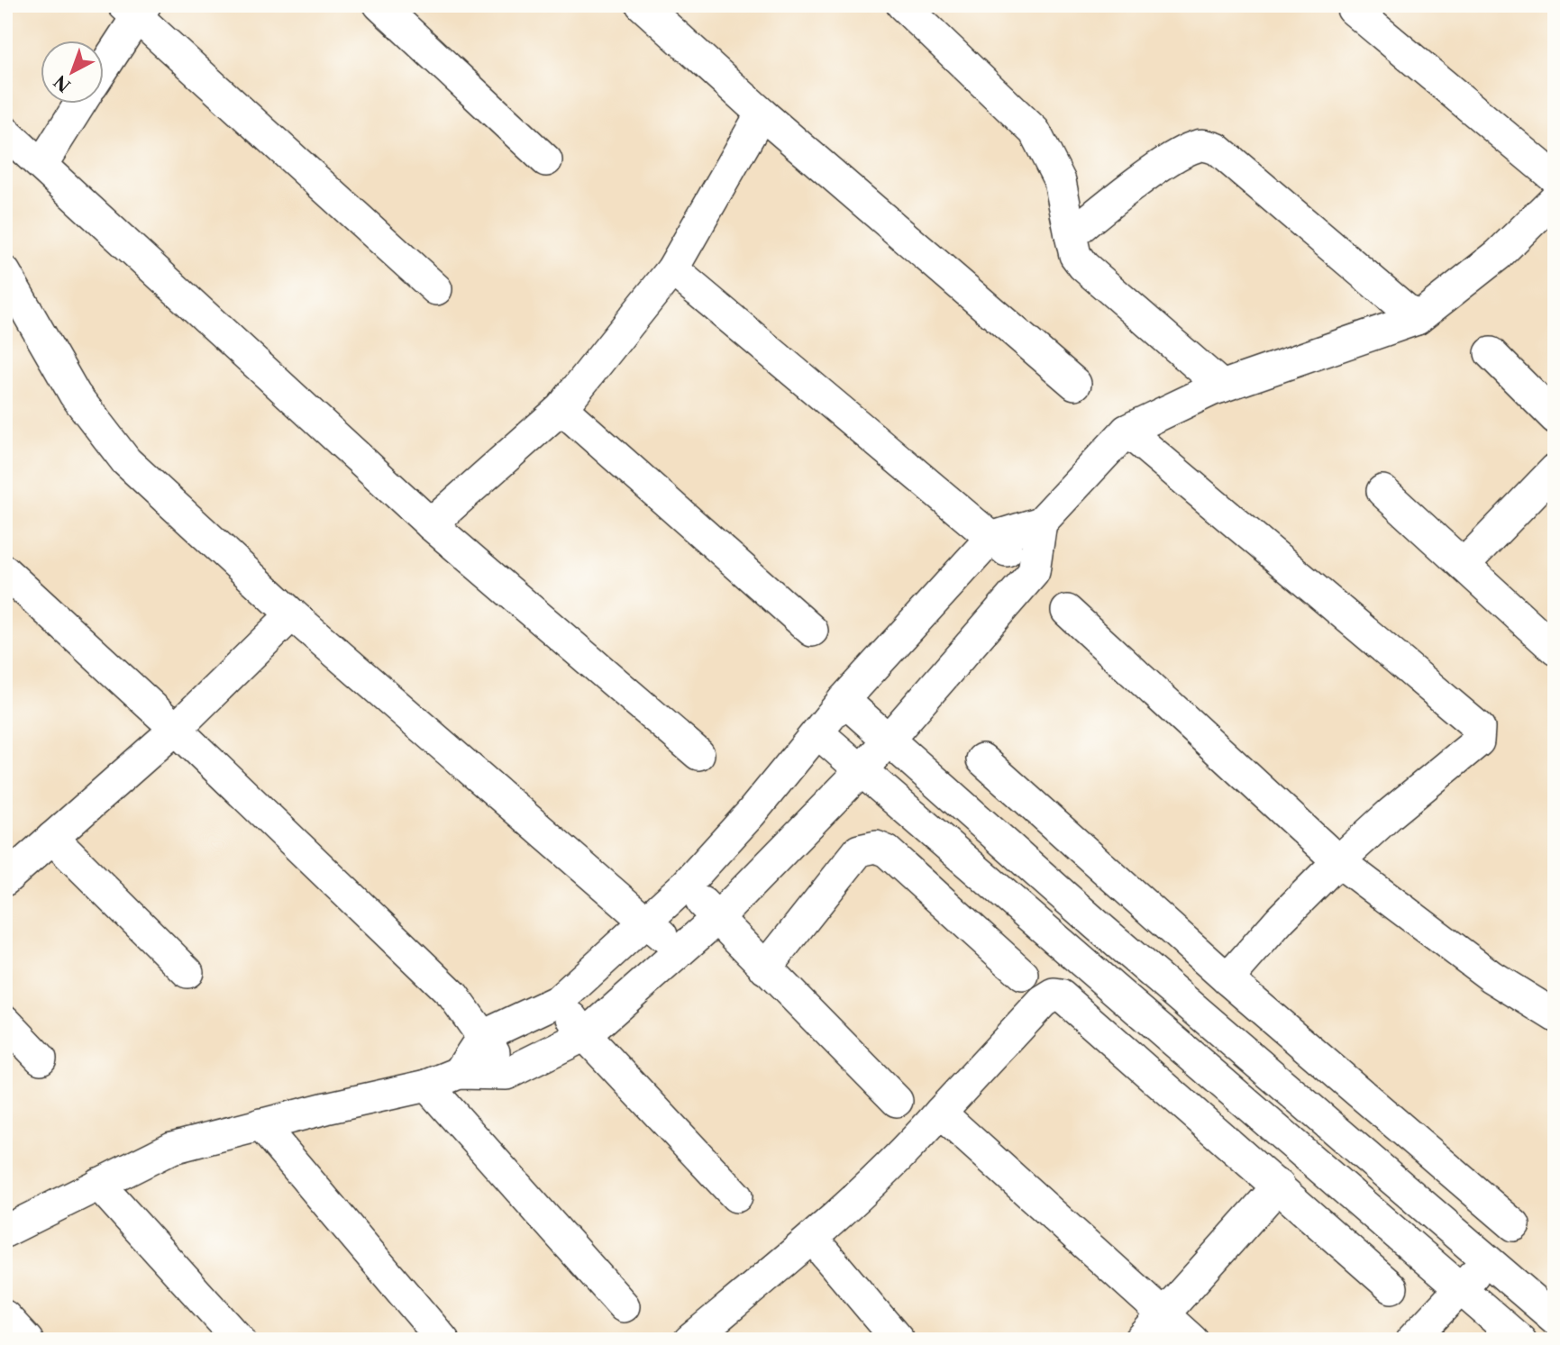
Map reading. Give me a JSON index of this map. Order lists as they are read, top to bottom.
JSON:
{
  "north": "bottom left"
}
